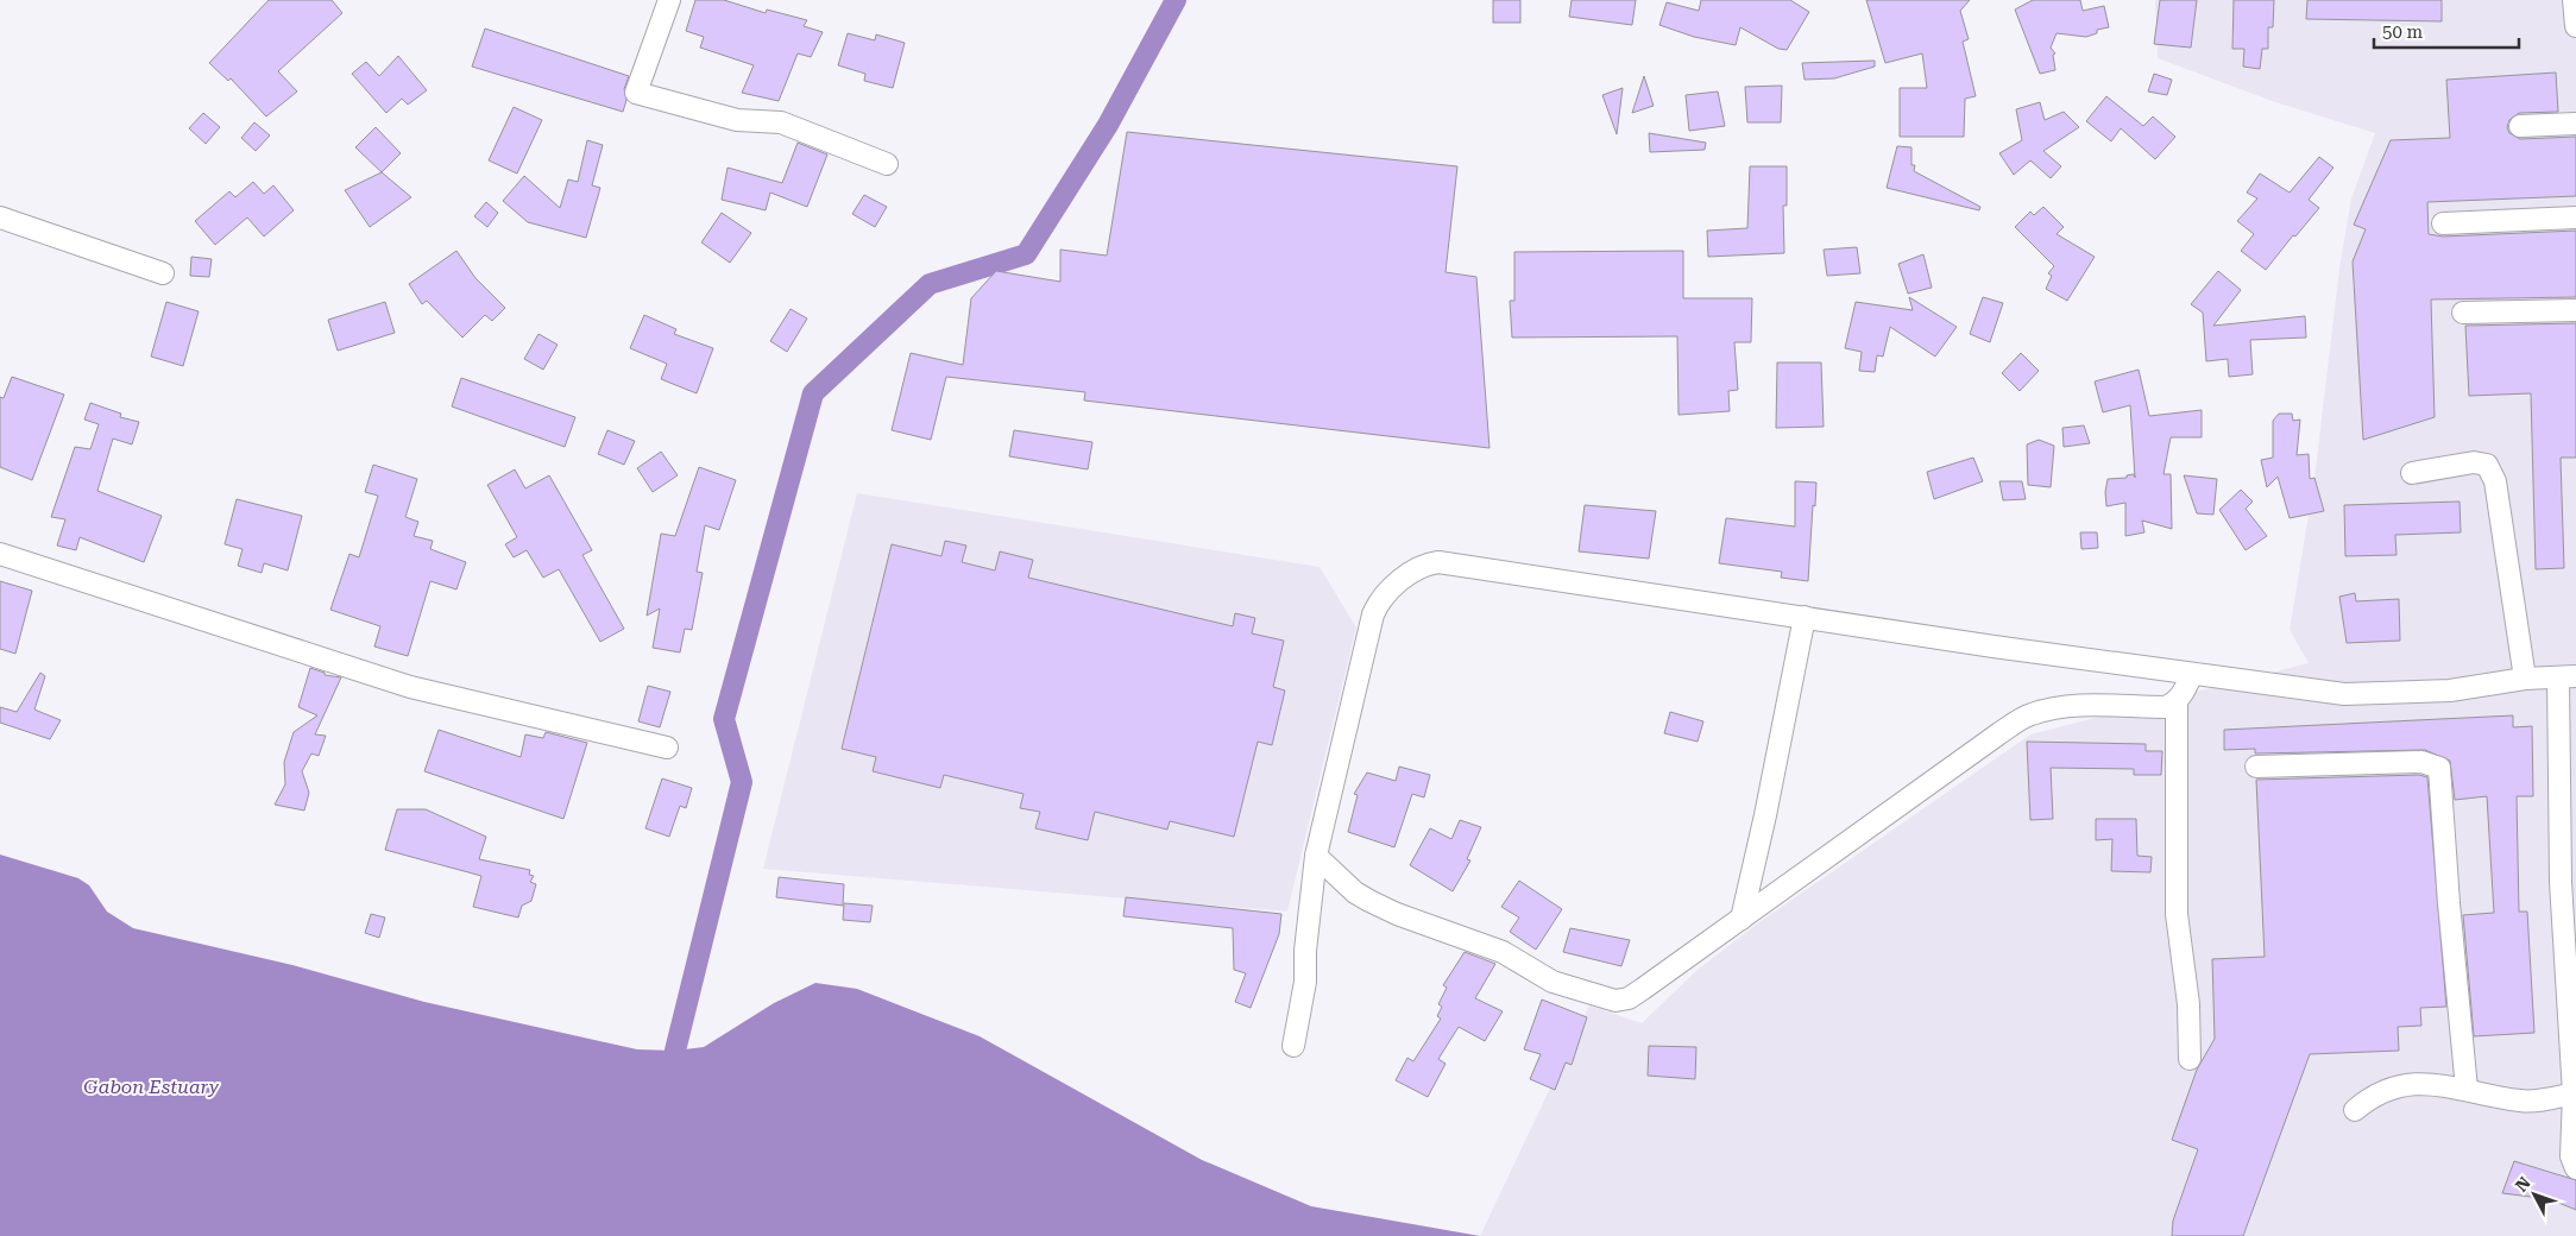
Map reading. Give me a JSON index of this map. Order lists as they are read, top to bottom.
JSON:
{
  "water": ["Gabon Estuary"],
  "scale_bar": "50 m",
  "north": "top left"
}
